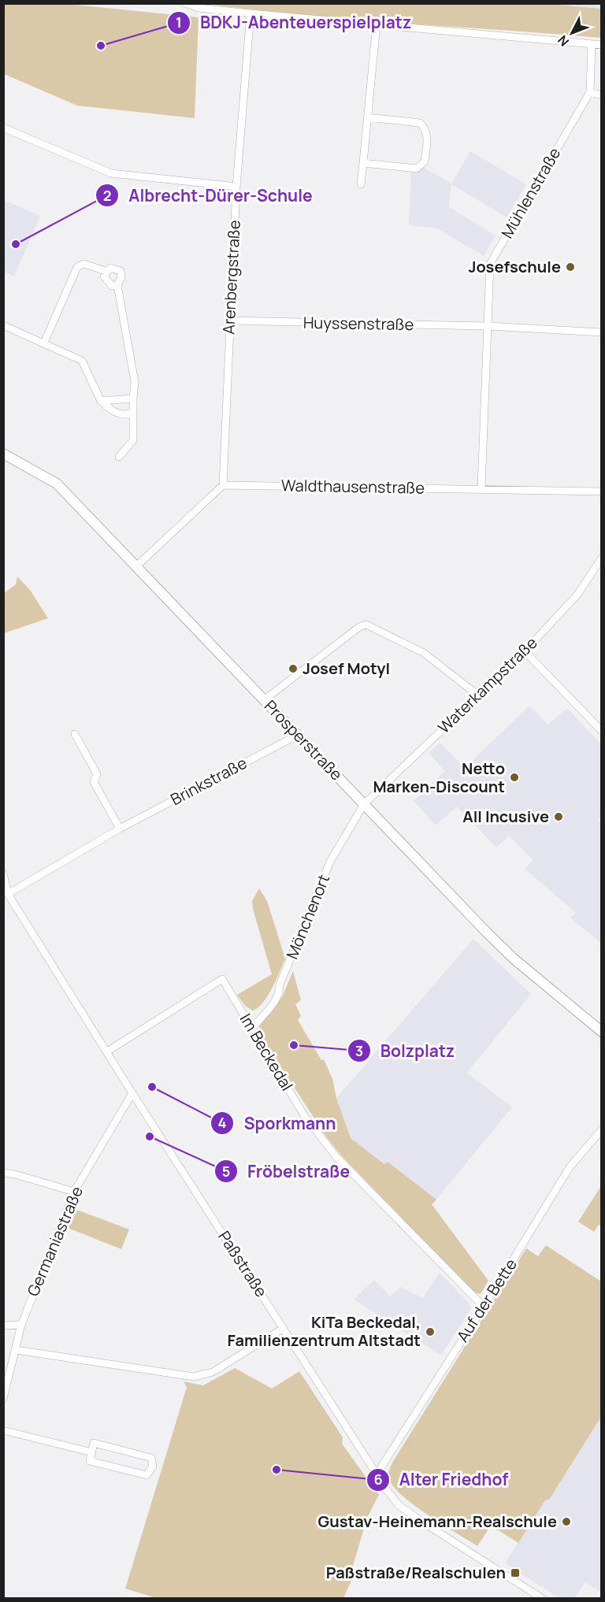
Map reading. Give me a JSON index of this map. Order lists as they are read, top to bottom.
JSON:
{
  "streets": {
    "main road": ["Prosperstraße"],
    "street": [
      "Mühlenstraße",
      "Arenbergstraße",
      "Huyssenstraße",
      "Waldthausenstraße",
      "Waterkampstraße",
      "Brinkstraße",
      "Mönchenort",
      "Im Beckedal",
      "Germaniastraße",
      "Paßstraße",
      "Auf der Bette"
    ]
  },
  "crossings": [
    ["Mühlenstraße", "Huyssenstraße"],
    ["Mühlenstraße", "Waldthausenstraße"],
    ["Arenbergstraße", "Huyssenstraße"],
    ["Arenbergstraße", "Waldthausenstraße"],
    ["Waterkampstraße", "Prosperstraße"],
    ["Waterkampstraße", "Mönchenort"],
    ["Prosperstraße", "Brinkstraße"],
    ["Prosperstraße", "Mönchenort"],
    ["Brinkstraße", "Paßstraße"],
    ["Mönchenort", "Im Beckedal"],
    ["Im Beckedal", "Paßstraße"],
    ["Im Beckedal", "Auf der Bette"],
    ["Germaniastraße", "Paßstraße"],
    ["Paßstraße", "Auf der Bette"]
  ],
  "places": {
    "other": [
      "BDKJ-Abenteuerspielplatz",
      "Albrecht-Dürer-Schule",
      "Josefschule",
      "Josef Motyl",
      "Netto Marken-Discount",
      "All Incusive",
      "Bolzplatz",
      "Sporkmann",
      "Fröbelstraße",
      "KiTa Beckedal, Familienzentrum Altstadt",
      "Alter Friedhof",
      "Gustav-Heinemann-Realschule"
    ],
    "transit": ["Paßstraße/Realschulen"]
  },
  "north": "bottom left"
}
